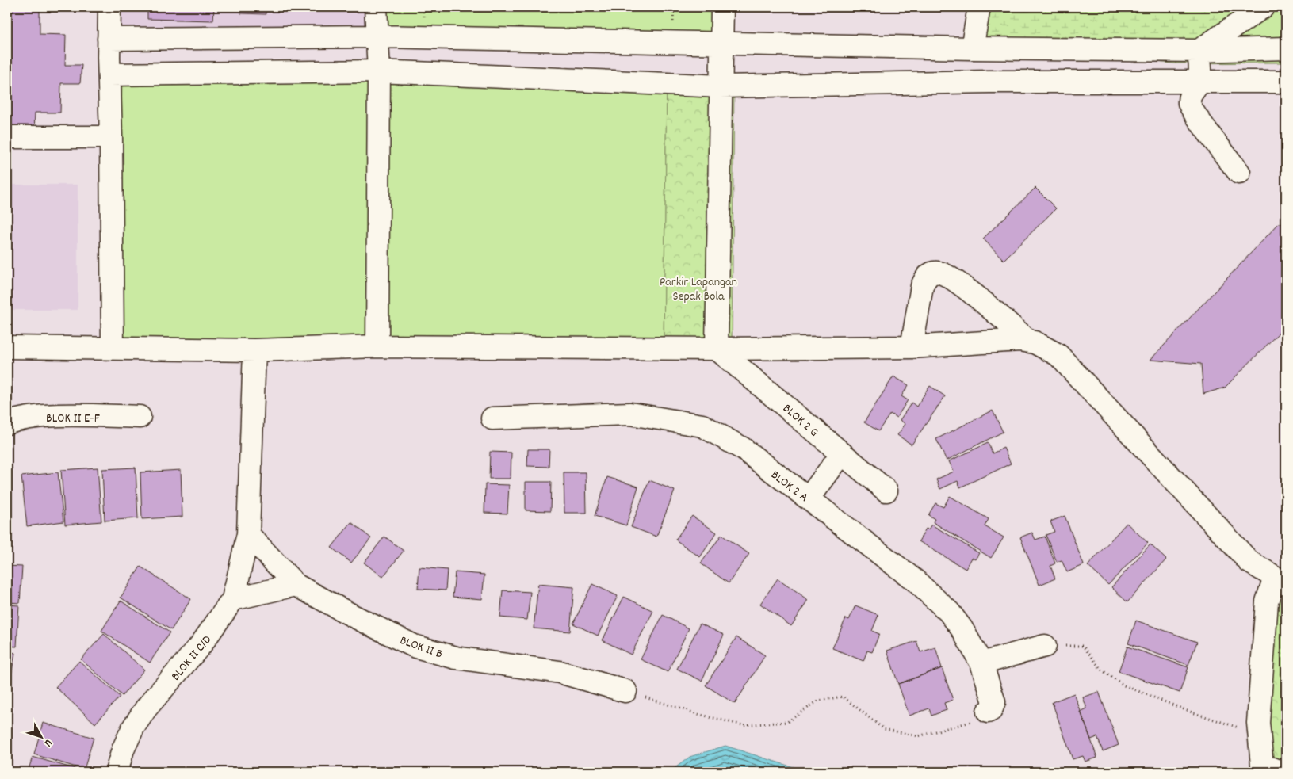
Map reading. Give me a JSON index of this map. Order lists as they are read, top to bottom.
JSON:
{
  "streets": {
    "street": [
      "BLOK II E-F",
      "BLOK 2 G",
      "BLOK 2 A",
      "BLOK II B",
      "BLOK II C/D"
    ]
  },
  "crossings": [
    ["BLOK II B", "BLOK II C/D"]
  ],
  "parks": ["Parkir Lapangan Sepak Bola"],
  "north": "bottom right"
}
